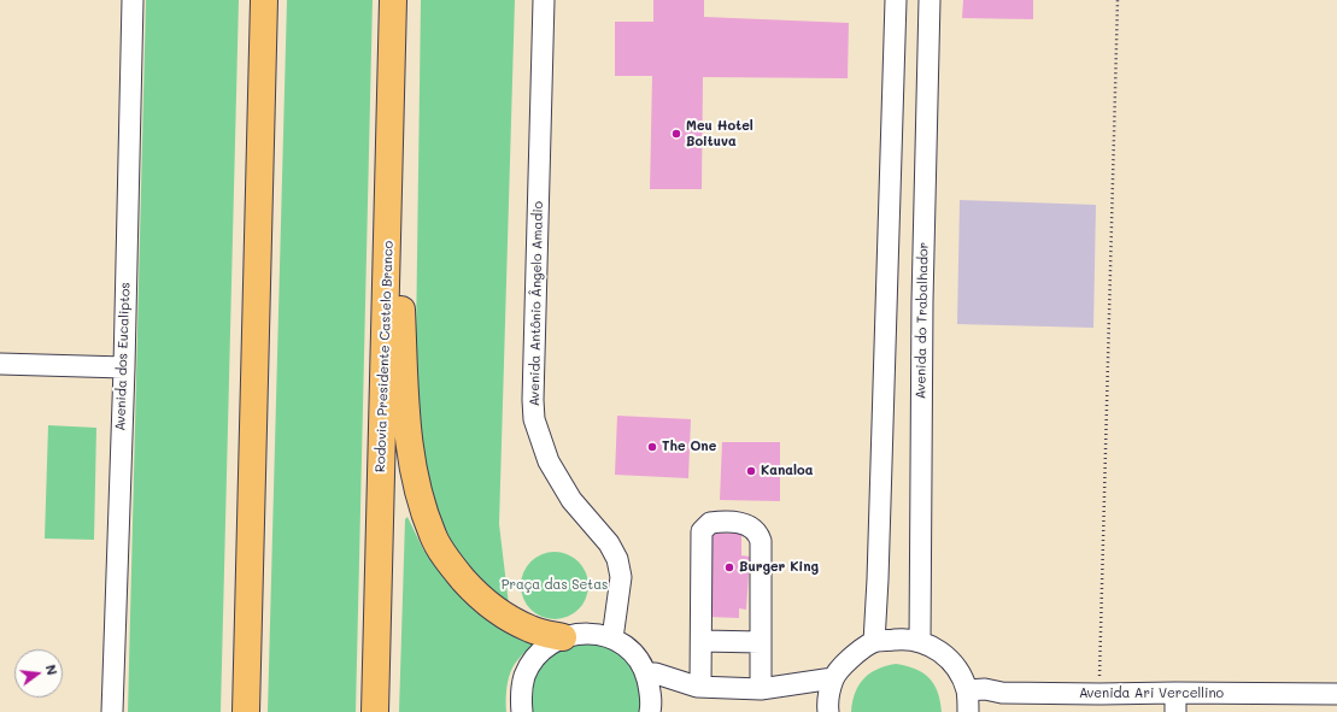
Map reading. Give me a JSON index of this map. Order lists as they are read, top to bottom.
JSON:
{
  "streets": {
    "highway": ["Rodovia Presidente Castelo Branco"],
    "street": [
      "Avenida Antônio Ângelo Amadio",
      "Avenida do Trabalhador",
      "Avenida dos Eucaliptos",
      "Avenida Ari Vercellino"
    ]
  },
  "parks": ["Praça das Setas"],
  "places": [
    "Meu Hotel Boituva",
    "The One",
    "Kanaloa",
    "Burger King"
  ],
  "north": "right"
}
